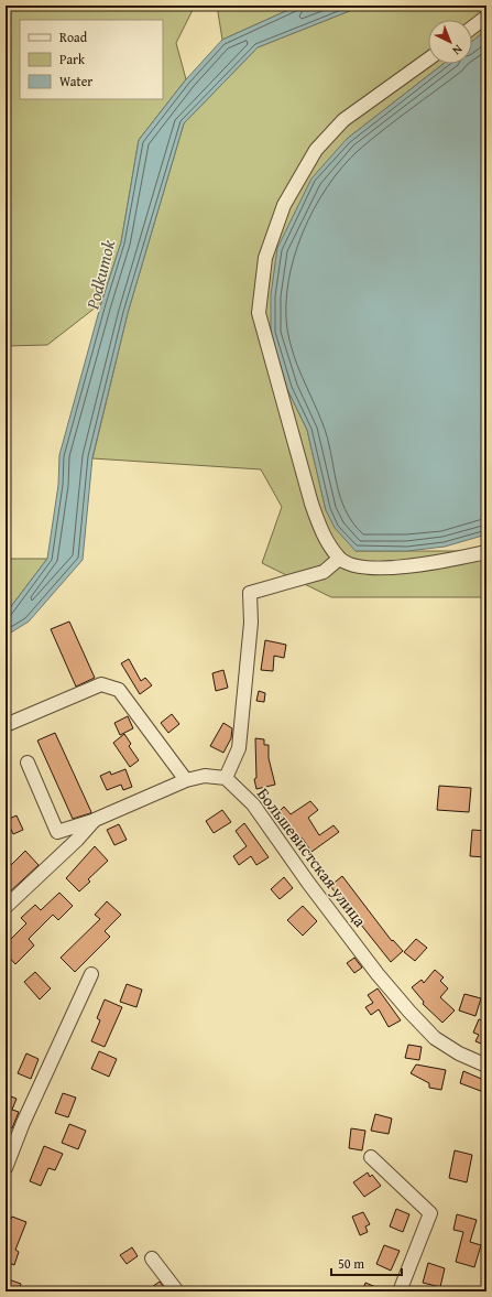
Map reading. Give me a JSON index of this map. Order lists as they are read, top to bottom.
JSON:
{
  "streets": {
    "street": ["Большевистская улица"]
  },
  "water": ["Podkumok"],
  "legend": ["Road", "Park", "Water"],
  "scale_bar": "50 m",
  "north": "bottom right"
}
